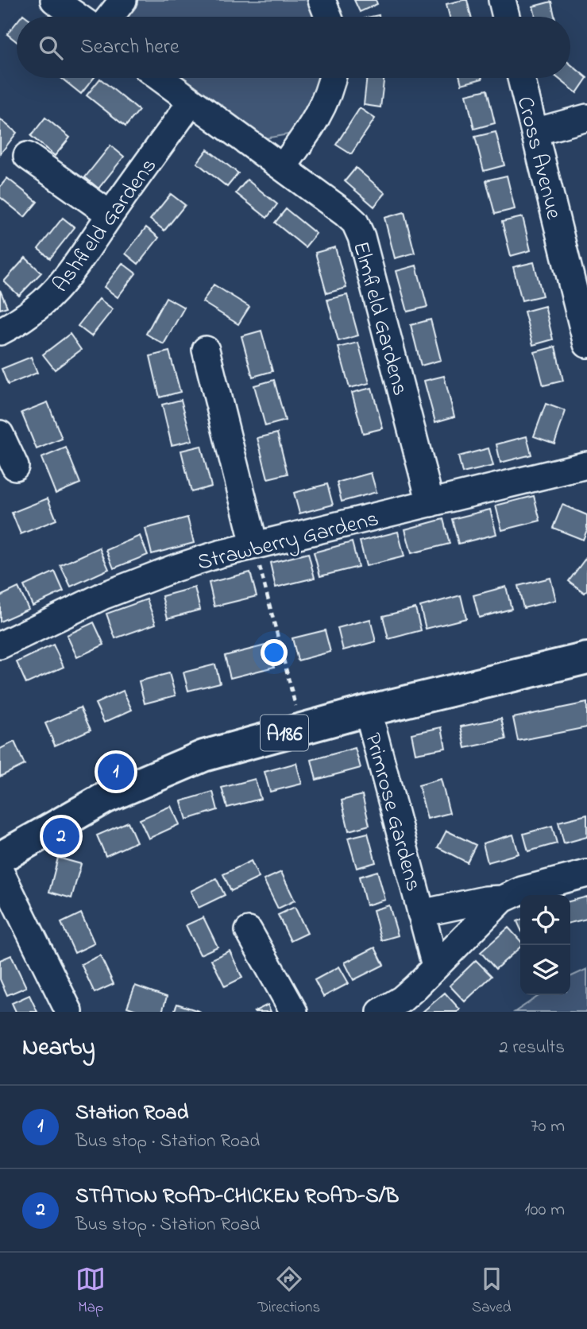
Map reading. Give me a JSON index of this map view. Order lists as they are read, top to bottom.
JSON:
{
  "streets": {
    "main road": ["A186"],
    "street": [
      "Cross Avenue",
      "Ashfield Gardens",
      "Elmfield Gardens",
      "Strawberry Gardens",
      "Primrose Gardens"
    ]
  },
  "crossings": [
    ["Ashfield Gardens", "Elmfield Gardens"],
    ["Elmfield Gardens", "Strawberry Gardens"],
    ["A186", "Primrose Gardens"]
  ],
  "page": {
    "search": "Search here",
    "pins": ["1", "2"],
    "heading": ["Nearby", "2 results"],
    "list": [
      {
        "mark": "1",
        "name": "Station Road",
        "note": "Bus stop · Station Road",
        "value": "70 m"
      },
      {
        "mark": "2",
        "name": "STATION ROAD-CHICKEN ROAD-S/B",
        "note": "Bus stop · Station Road",
        "value": "100 m"
      }
    ],
    "nav": ["Map", "Directions", "Saved"]
  }
}
